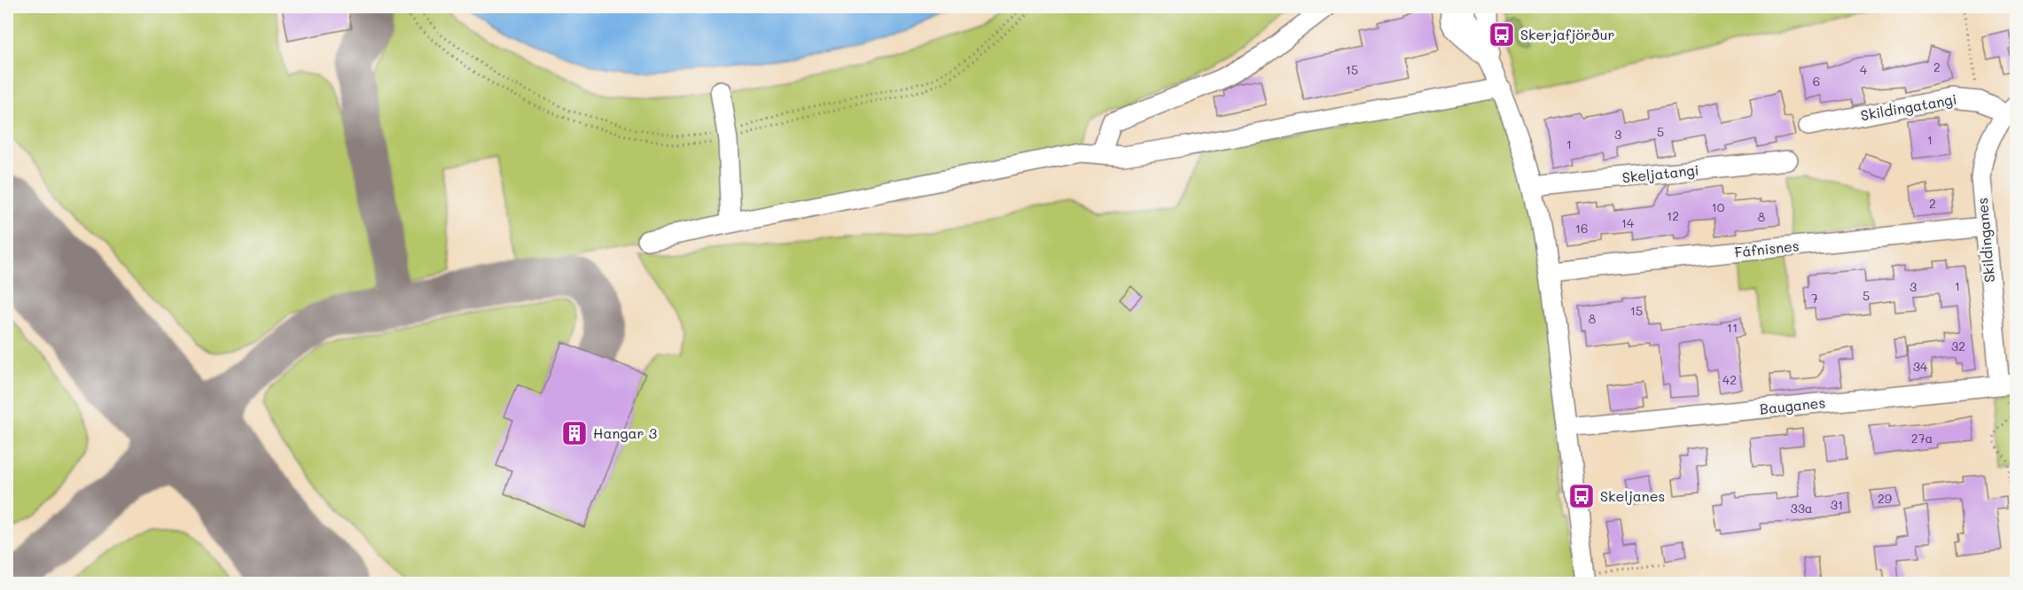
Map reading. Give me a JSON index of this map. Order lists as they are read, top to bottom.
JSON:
{
  "streets": {
    "street": [
      "Skildingatangi",
      "Skeljatangi",
      "Skildinganes",
      "Fáfnisnes",
      "Bauganes"
    ]
  },
  "crossings": [
    ["Skildingatangi", "Skildinganes"],
    ["Skildinganes", "Fáfnisnes"],
    ["Skildinganes", "Bauganes"]
  ],
  "places": {
    "bus stop": ["Skerjafjörður", "Skeljanes"],
    "building": ["Hangar 3"]
  },
  "house_numbers": [
    "2",
    "15",
    "4",
    "6",
    "5",
    "3",
    "1",
    "1",
    "2",
    "10",
    "12",
    "8",
    "14",
    "16",
    "1",
    "3",
    "5",
    "7",
    "15",
    "8",
    "11",
    "32",
    "34",
    "42",
    "27a",
    "29",
    "31",
    "33a"
  ]
}
